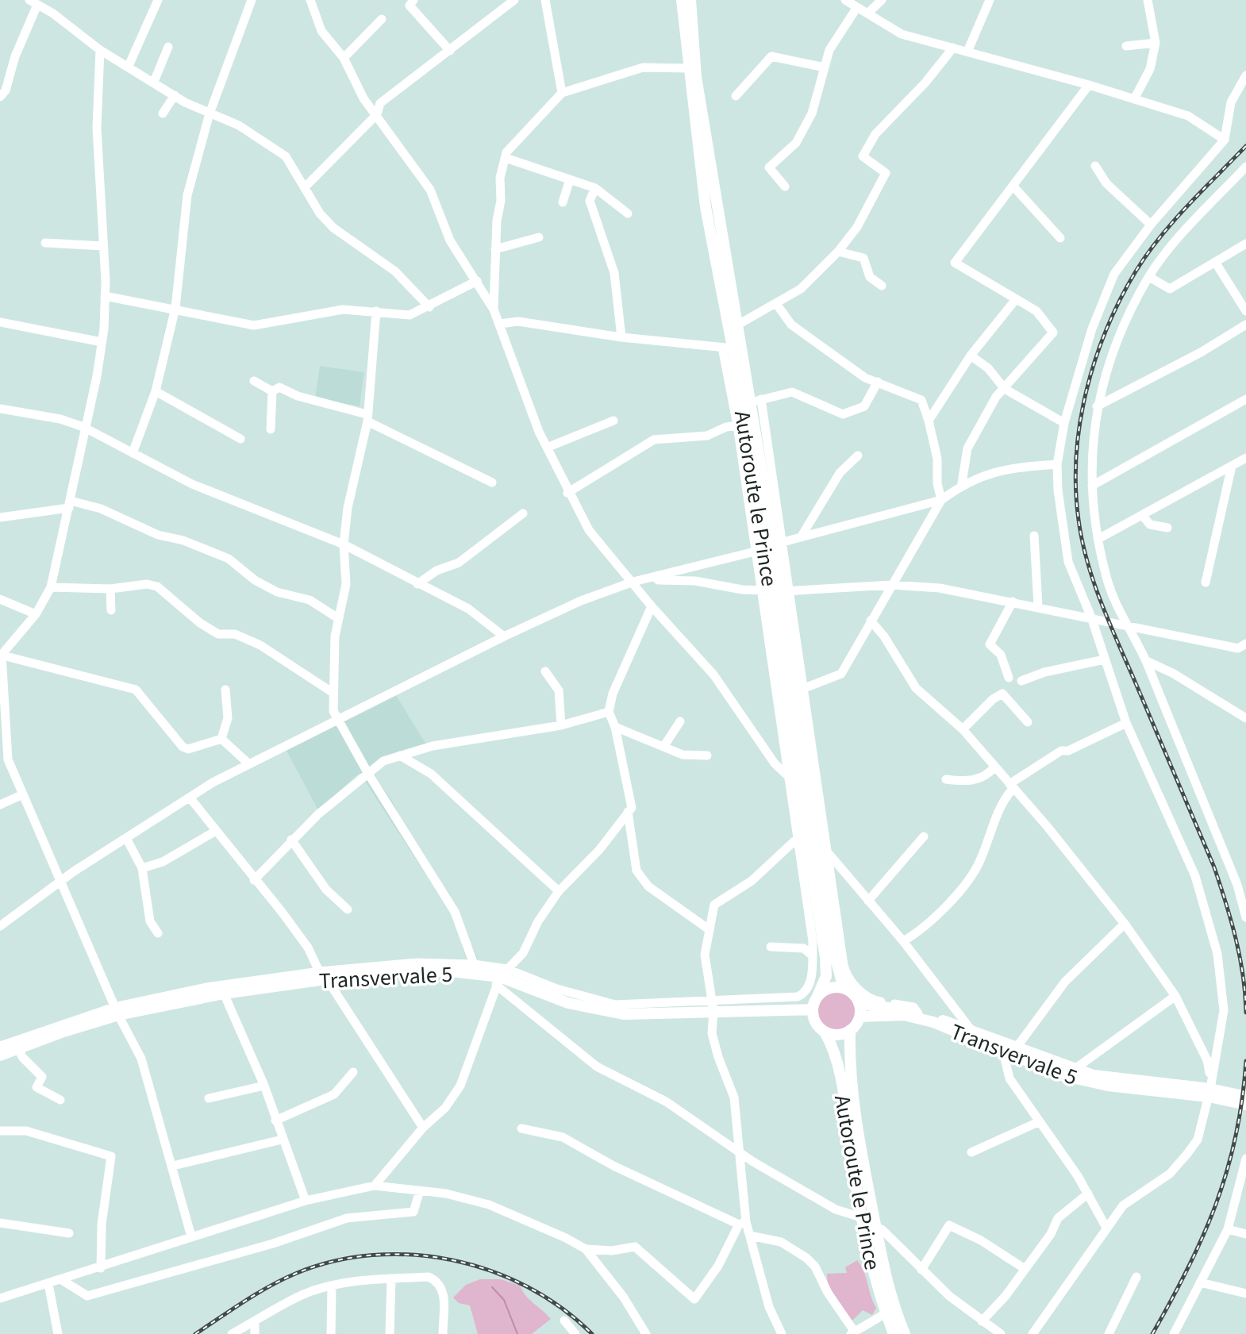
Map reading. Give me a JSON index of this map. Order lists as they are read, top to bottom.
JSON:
{
  "streets": {
    "main road": ["Autoroute le Prince", "Transvervale 5"]
  },
  "crossings": [
    ["Autoroute le Prince", "Transvervale 5"]
  ]
}
